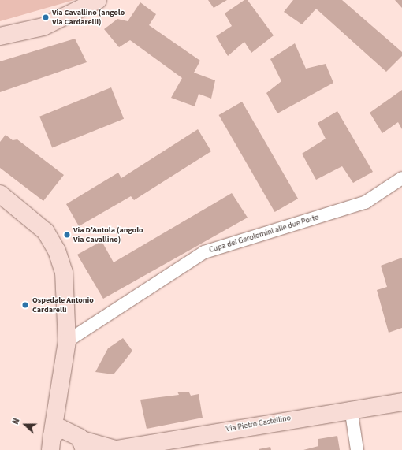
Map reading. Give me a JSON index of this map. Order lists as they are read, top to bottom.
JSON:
{
  "streets": {
    "main road": ["Via Pietro Castellino"],
    "street": ["Cupa dei Gerolomini alle due Porte"]
  },
  "places": ["Via Cavallino (angolo Via Cardarelli)", "Via D'Antola (angolo Via Cavallino)", "Ospedale Antonio Cardarelli"],
  "north": "left"
}
